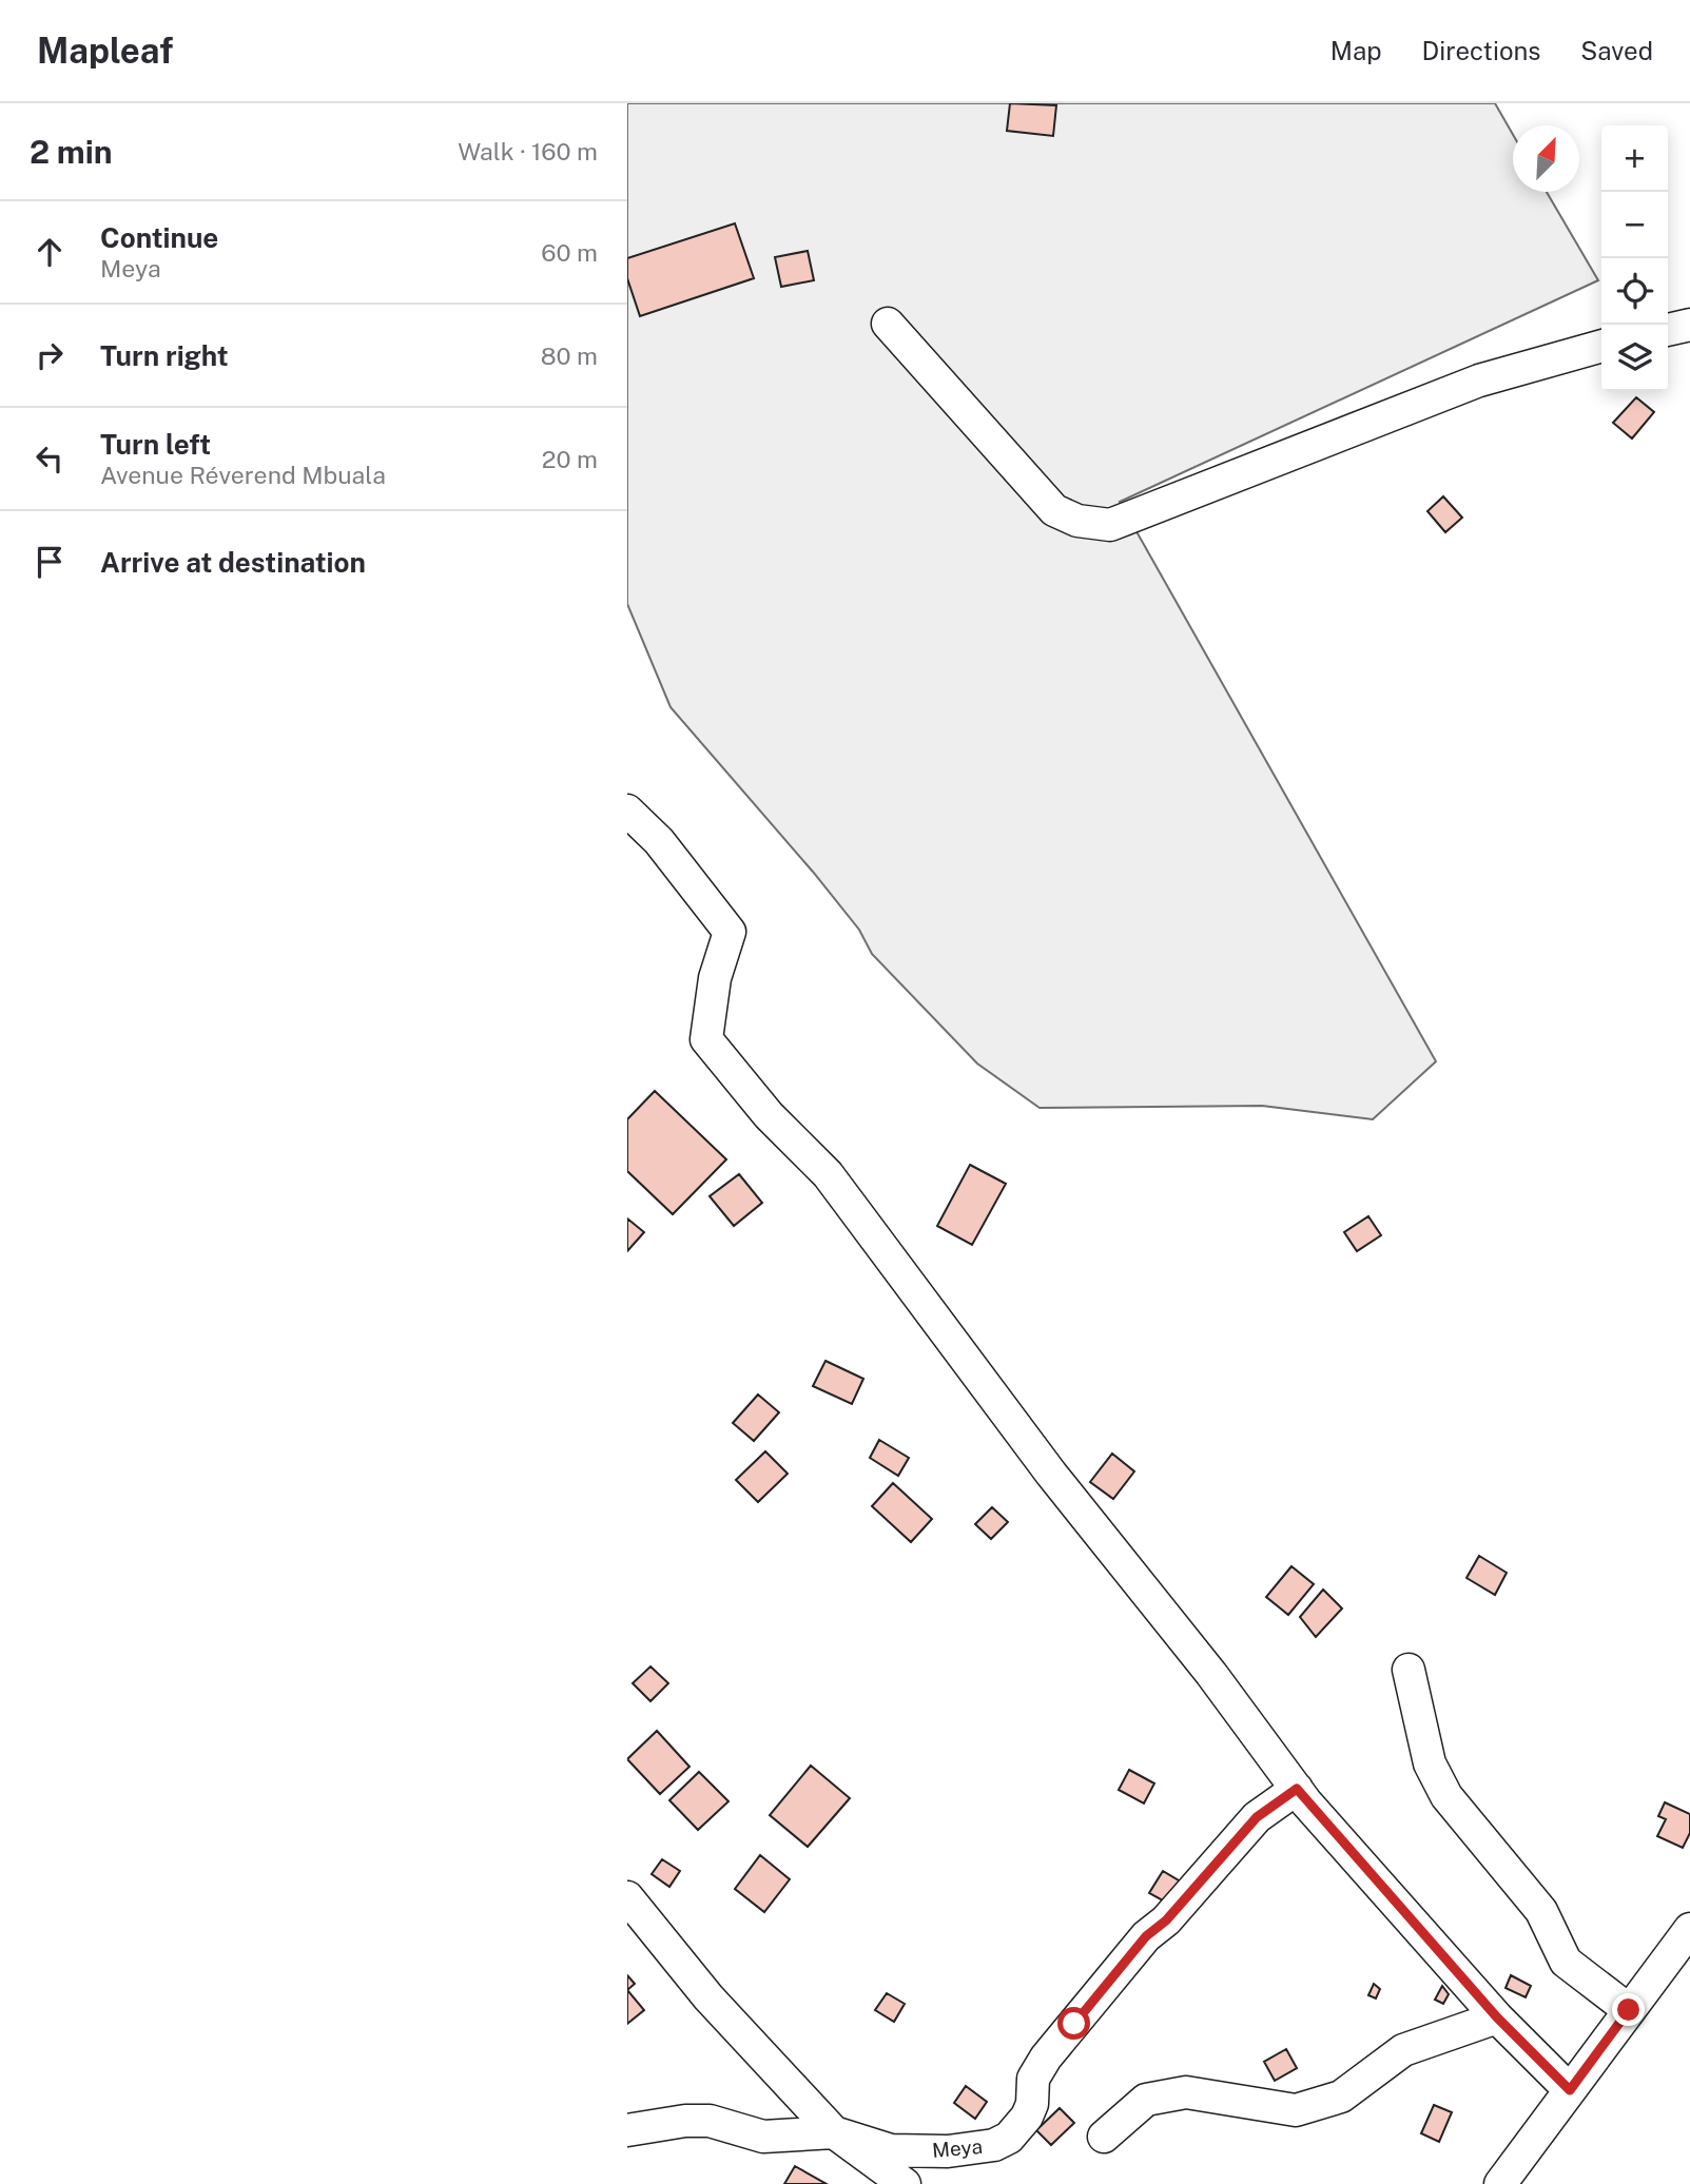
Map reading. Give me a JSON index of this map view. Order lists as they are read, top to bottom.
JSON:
{
  "streets": {
    "street": ["Meya"]
  },
  "north": "top right",
  "page": {
    "header": "Mapleaf",
    "nav": ["Map", "Directions", "Saved"],
    "heading": ["2 min", "Walk · 160 m"],
    "map_buttons": ["+", "−"],
    "list": [
      ["Continue", "Meya", "60 m"],
      ["Turn right", "80 m"],
      ["Turn left", "Avenue Réverend Mbuala", "20 m"],
      "Arrive at destination"
    ]
  }
}
